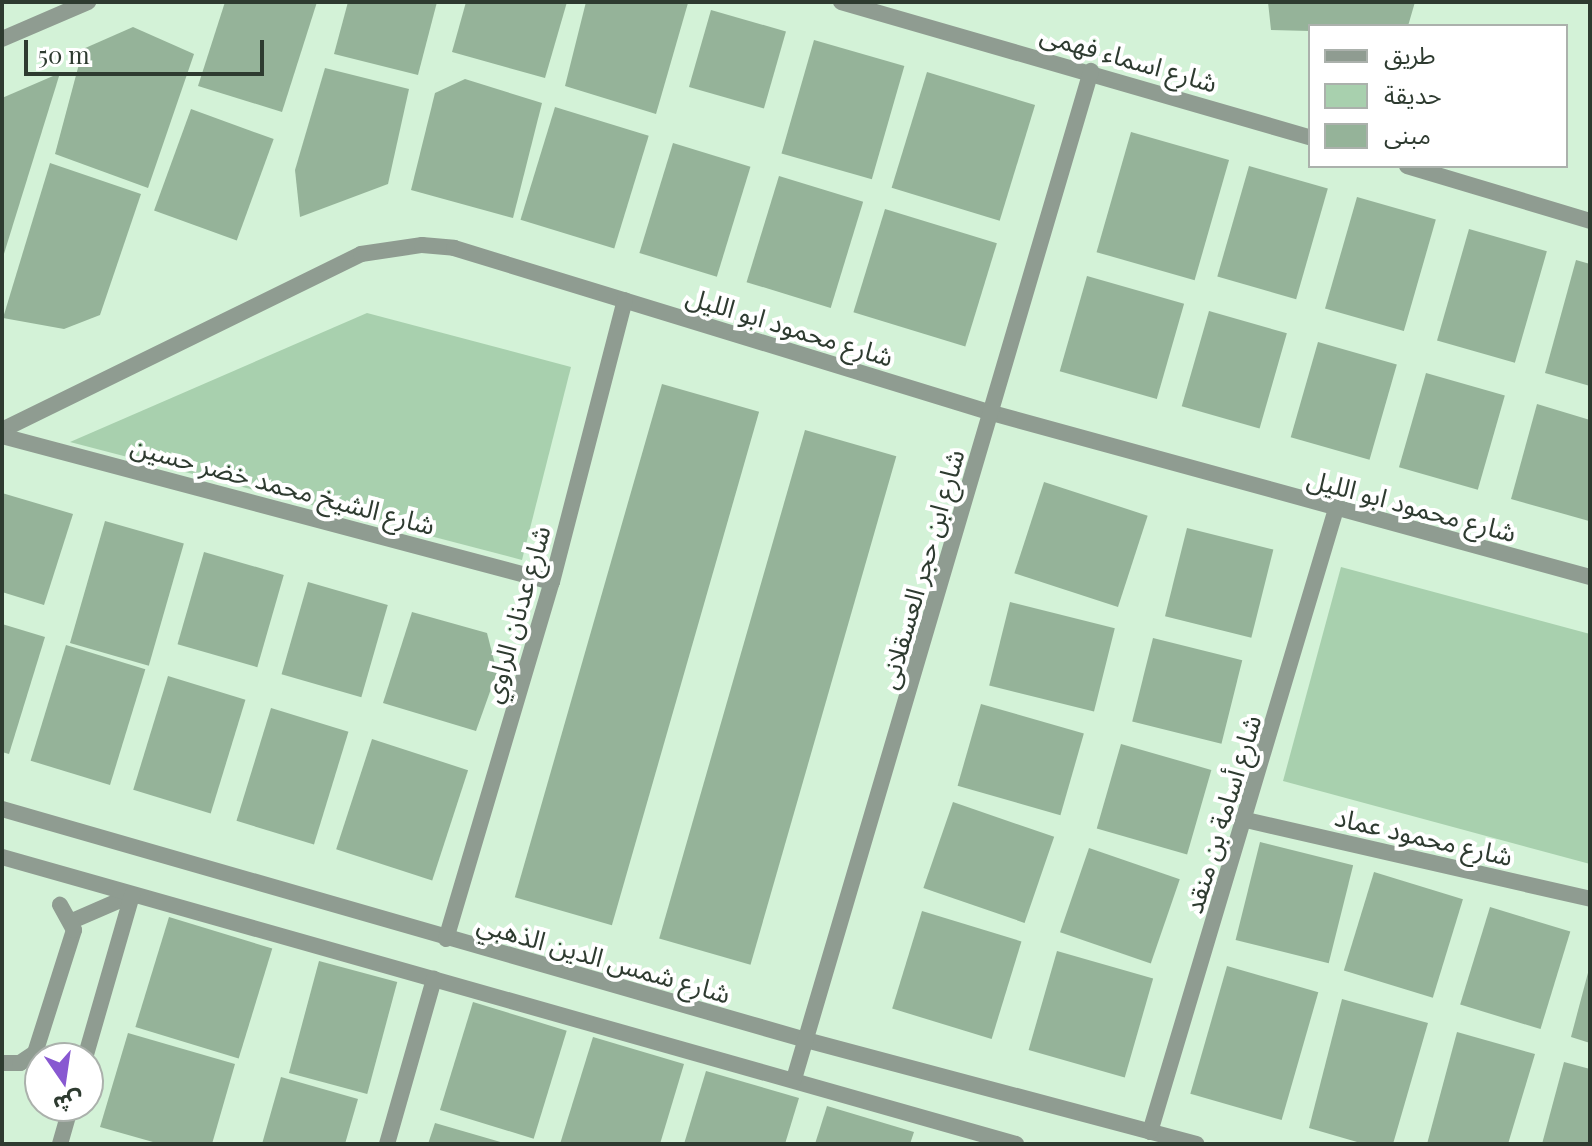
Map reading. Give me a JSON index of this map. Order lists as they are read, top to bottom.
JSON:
{
  "streets": {
    "street": [
      "شارع اسماء فهمى",
      "شارع محمود ابو الليل",
      "شارع الشيخ محمد خضر حسين",
      "شارع ابن حجر العسقلانى",
      "شارع عدنان الراوي",
      "شارع أسامة بن منقد",
      "شارع محمود عماد",
      "شارع شمس الدين الذهبي"
    ]
  },
  "crossings": [
    ["شارع اسماء فهمى", "شارع ابن حجر العسقلانى"],
    ["شارع محمود ابو الليل", "شارع الشيخ محمد خضر حسين"],
    ["شارع محمود ابو الليل", "شارع ابن حجر العسقلانى"],
    ["شارع محمود ابو الليل", "شارع عدنان الراوي"],
    ["شارع محمود ابو الليل", "شارع أسامة بن منقد"],
    ["شارع الشيخ محمد خضر حسين", "شارع عدنان الراوي"],
    ["شارع ابن حجر العسقلانى", "شارع شمس الدين الذهبي"],
    ["شارع عدنان الراوي", "شارع شمس الدين الذهبي"],
    ["شارع أسامة بن منقد", "شارع محمود عماد"],
    ["شارع أسامة بن منقد", "شارع شمس الدين الذهبي"]
  ],
  "legend": ["طريق", "حديقة", "مبنى"],
  "scale_bar": "50 m",
  "north": "bottom"
}
